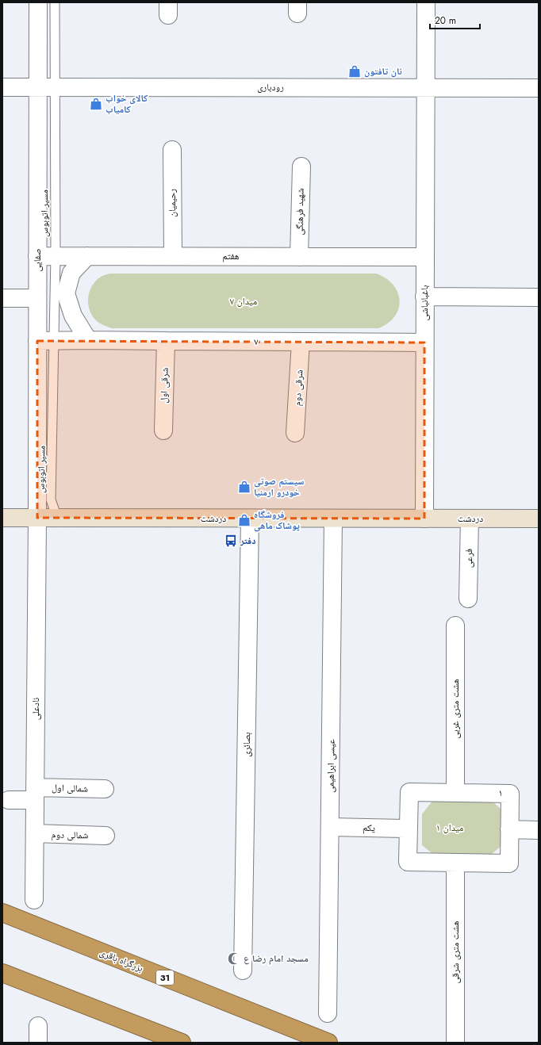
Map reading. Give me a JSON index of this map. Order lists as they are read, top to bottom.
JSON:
{
  "streets": {
    "highway": ["بزرگراه باقری", "31"],
    "main road": ["دردشت"],
    "street": [
      "رودباری",
      "رحیمیان",
      "شهید فرهنگی",
      "هفتم",
      "صفایی",
      "باغبانباشی",
      "۷",
      "شرقی اول",
      "شرقی دوم",
      "فرعی",
      "نادعلی",
      "هشت متری غربی",
      "بصائری",
      "عیسی ابراهیمی",
      "شمالی اول",
      "۱",
      "یکم",
      "شمالی دوم",
      "هشت متری شرقی"
    ],
    "lane": ["مسیر اتوبوس"]
  },
  "crossings": [
    ["رودباری", "مسیر اتوبوس"],
    ["رودباری", "صفایی"],
    ["رودباری", "باغبانباشی"],
    ["رحیمیان", "هفتم"],
    ["شهید فرهنگی", "هفتم"],
    ["مسیر اتوبوس", "هفتم"],
    ["مسیر اتوبوس", "صفایی"],
    ["مسیر اتوبوس", "۷"],
    ["مسیر اتوبوس", "دردشت"],
    ["هفتم", "صفایی"],
    ["هفتم", "باغبانباشی"],
    ["صفایی", "۷"],
    ["صفایی", "دردشت"],
    ["صفایی", "نادعلی"],
    ["باغبانباشی", "۷"],
    ["باغبانباشی", "دردشت"],
    ["۷", "شرقی اول"],
    ["۷", "شرقی دوم"],
    ["دردشت", "فرعی"],
    ["دردشت", "نادعلی"],
    ["دردشت", "بصائری"],
    ["دردشت", "عیسی ابراهیمی"],
    ["نادعلی", "شمالی اول"],
    ["نادعلی", "شمالی دوم"],
    ["هشت متری غربی", "۱"],
    ["عیسی ابراهیمی", "یکم"],
    ["۱", "یکم"],
    ["۱", "هشت متری شرقی"]
  ],
  "parks": ["میدان ۷", "میدان ۱"],
  "places": {
    "shop": [
      "نان تافتون",
      "کالای خواب کامیاب",
      "سیستم صوتی خودرو ارمنیا",
      "فروشگاه پوشاک ماهی"
    ],
    "bus stop": ["دفتر"],
    "mosque": ["مسجد امام رضا ع"]
  },
  "scale_bar": "20 m"
}
